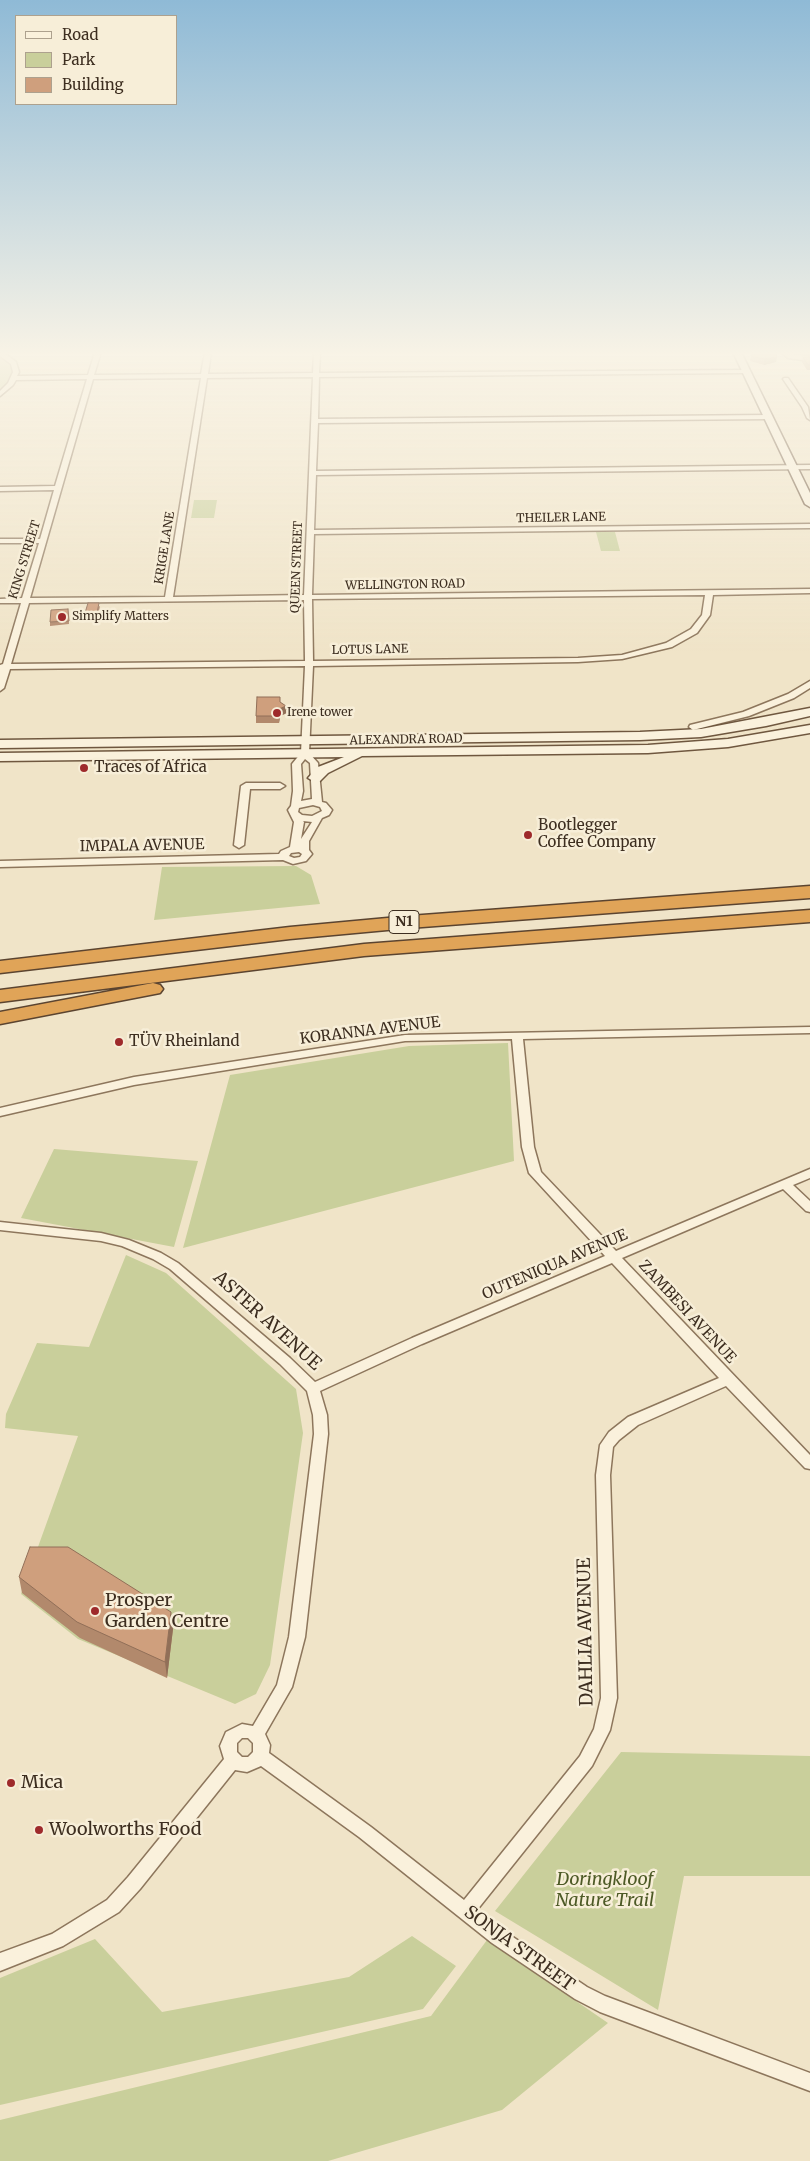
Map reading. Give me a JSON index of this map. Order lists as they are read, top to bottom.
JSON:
{
  "streets": {
    "highway": ["N1"],
    "main road": ["ALEXANDRA ROAD"],
    "street": [
      "THEILER LANE",
      "KRIGE LANE",
      "KING STREET",
      "QUEEN STREET",
      "WELLINGTON ROAD",
      "LOTUS LANE",
      "IMPALA AVENUE",
      "KORANNA AVENUE",
      "OUTENIQUA AVENUE",
      "ZAMBESI AVENUE",
      "ASTER AVENUE",
      "DAHLIA AVENUE",
      "SONJA STREET"
    ]
  },
  "crossings": [
    ["THEILER LANE", "QUEEN STREET"],
    ["KRIGE LANE", "WELLINGTON ROAD"],
    ["KING STREET", "WELLINGTON ROAD"],
    ["KING STREET", "LOTUS LANE"],
    ["QUEEN STREET", "WELLINGTON ROAD"],
    ["QUEEN STREET", "LOTUS LANE"],
    ["QUEEN STREET", "ALEXANDRA ROAD"],
    ["WELLINGTON ROAD", "LOTUS LANE"],
    ["KORANNA AVENUE", "ZAMBESI AVENUE"],
    ["OUTENIQUA AVENUE", "ZAMBESI AVENUE"],
    ["OUTENIQUA AVENUE", "ASTER AVENUE"],
    ["ZAMBESI AVENUE", "DAHLIA AVENUE"],
    ["ASTER AVENUE", "SONJA STREET"],
    ["DAHLIA AVENUE", "SONJA STREET"]
  ],
  "parks": ["Doringkloof Nature Trail"],
  "places": [
    "Simplify Matters",
    "Irene tower",
    "Traces of Africa",
    "Bootlegger Coffee Company",
    "TÜV Rheinland",
    "Prosper Garden Centre",
    "Mica",
    "Woolworths Food"
  ],
  "legend": ["Road", "Park", "Building"]
}
